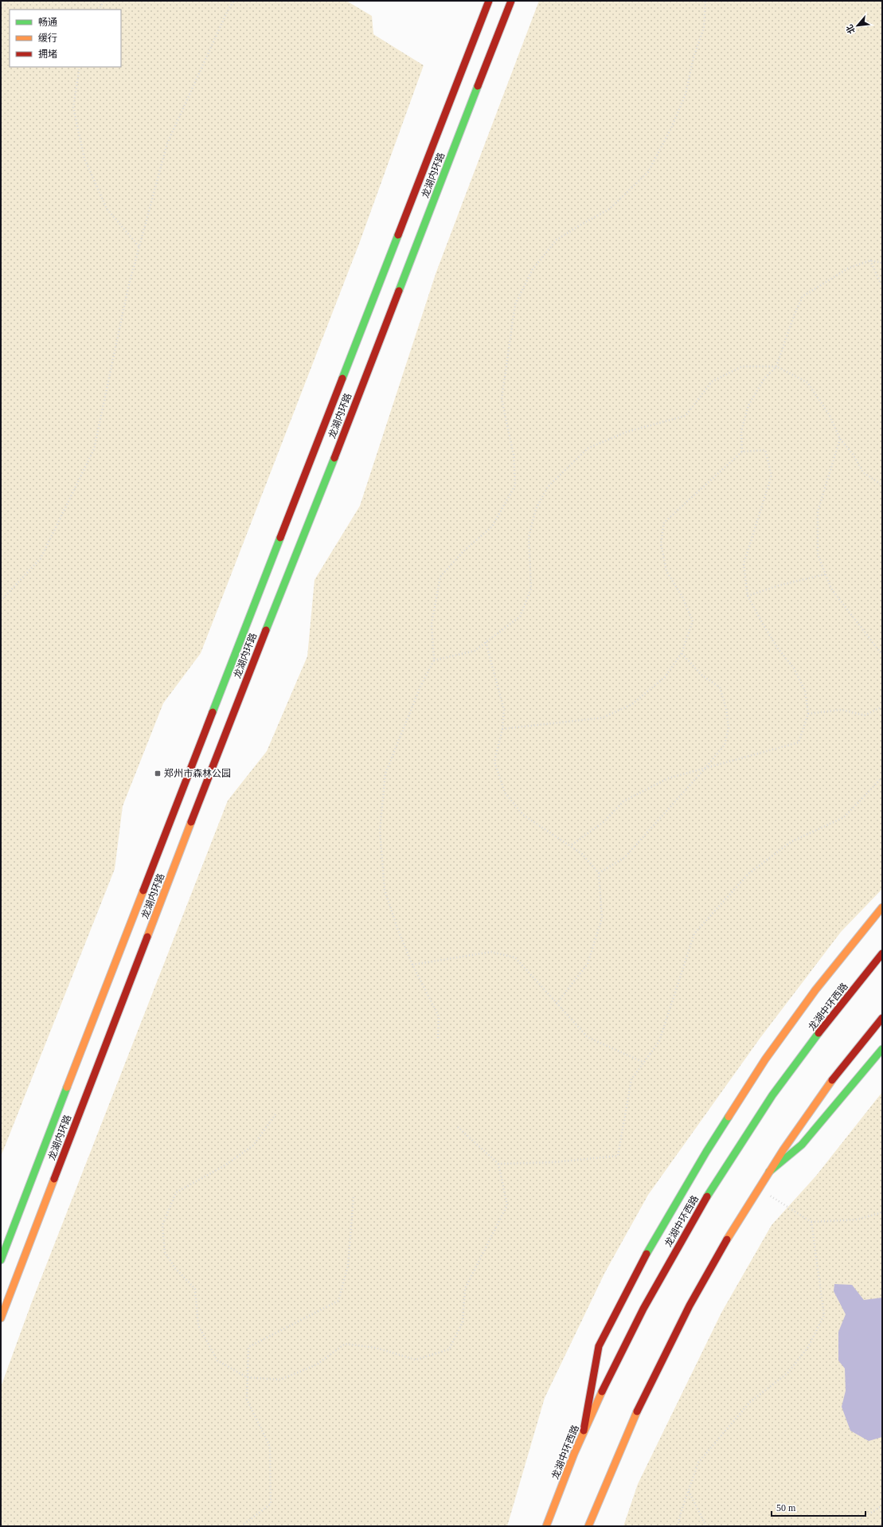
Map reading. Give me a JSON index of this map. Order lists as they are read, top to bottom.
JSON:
{
  "streets": {
    "main road": ["龙湖内环路", "龙湖中环西路"]
  },
  "places": {
    "transit": ["郑州市森林公园"]
  },
  "legend": ["畅通", "缓行", "拥堵"],
  "scale_bar": "50 m",
  "north": "bottom left"
}
